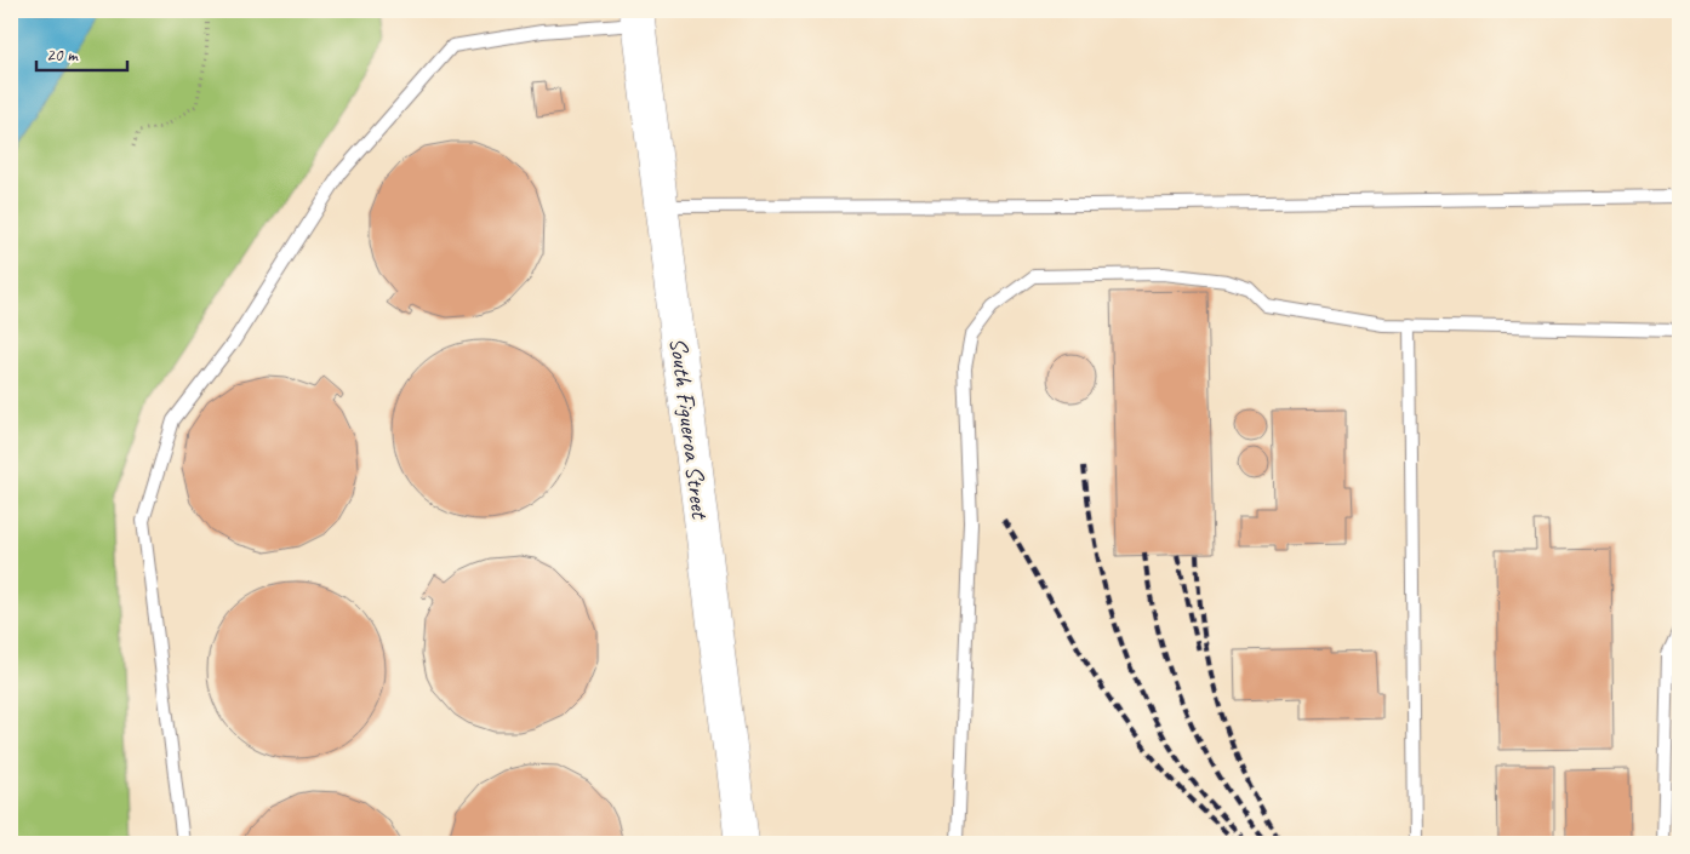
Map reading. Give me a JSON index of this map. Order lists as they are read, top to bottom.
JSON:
{
  "streets": {
    "main road": ["South Figueroa Street"]
  },
  "scale_bar": "20 m"
}
